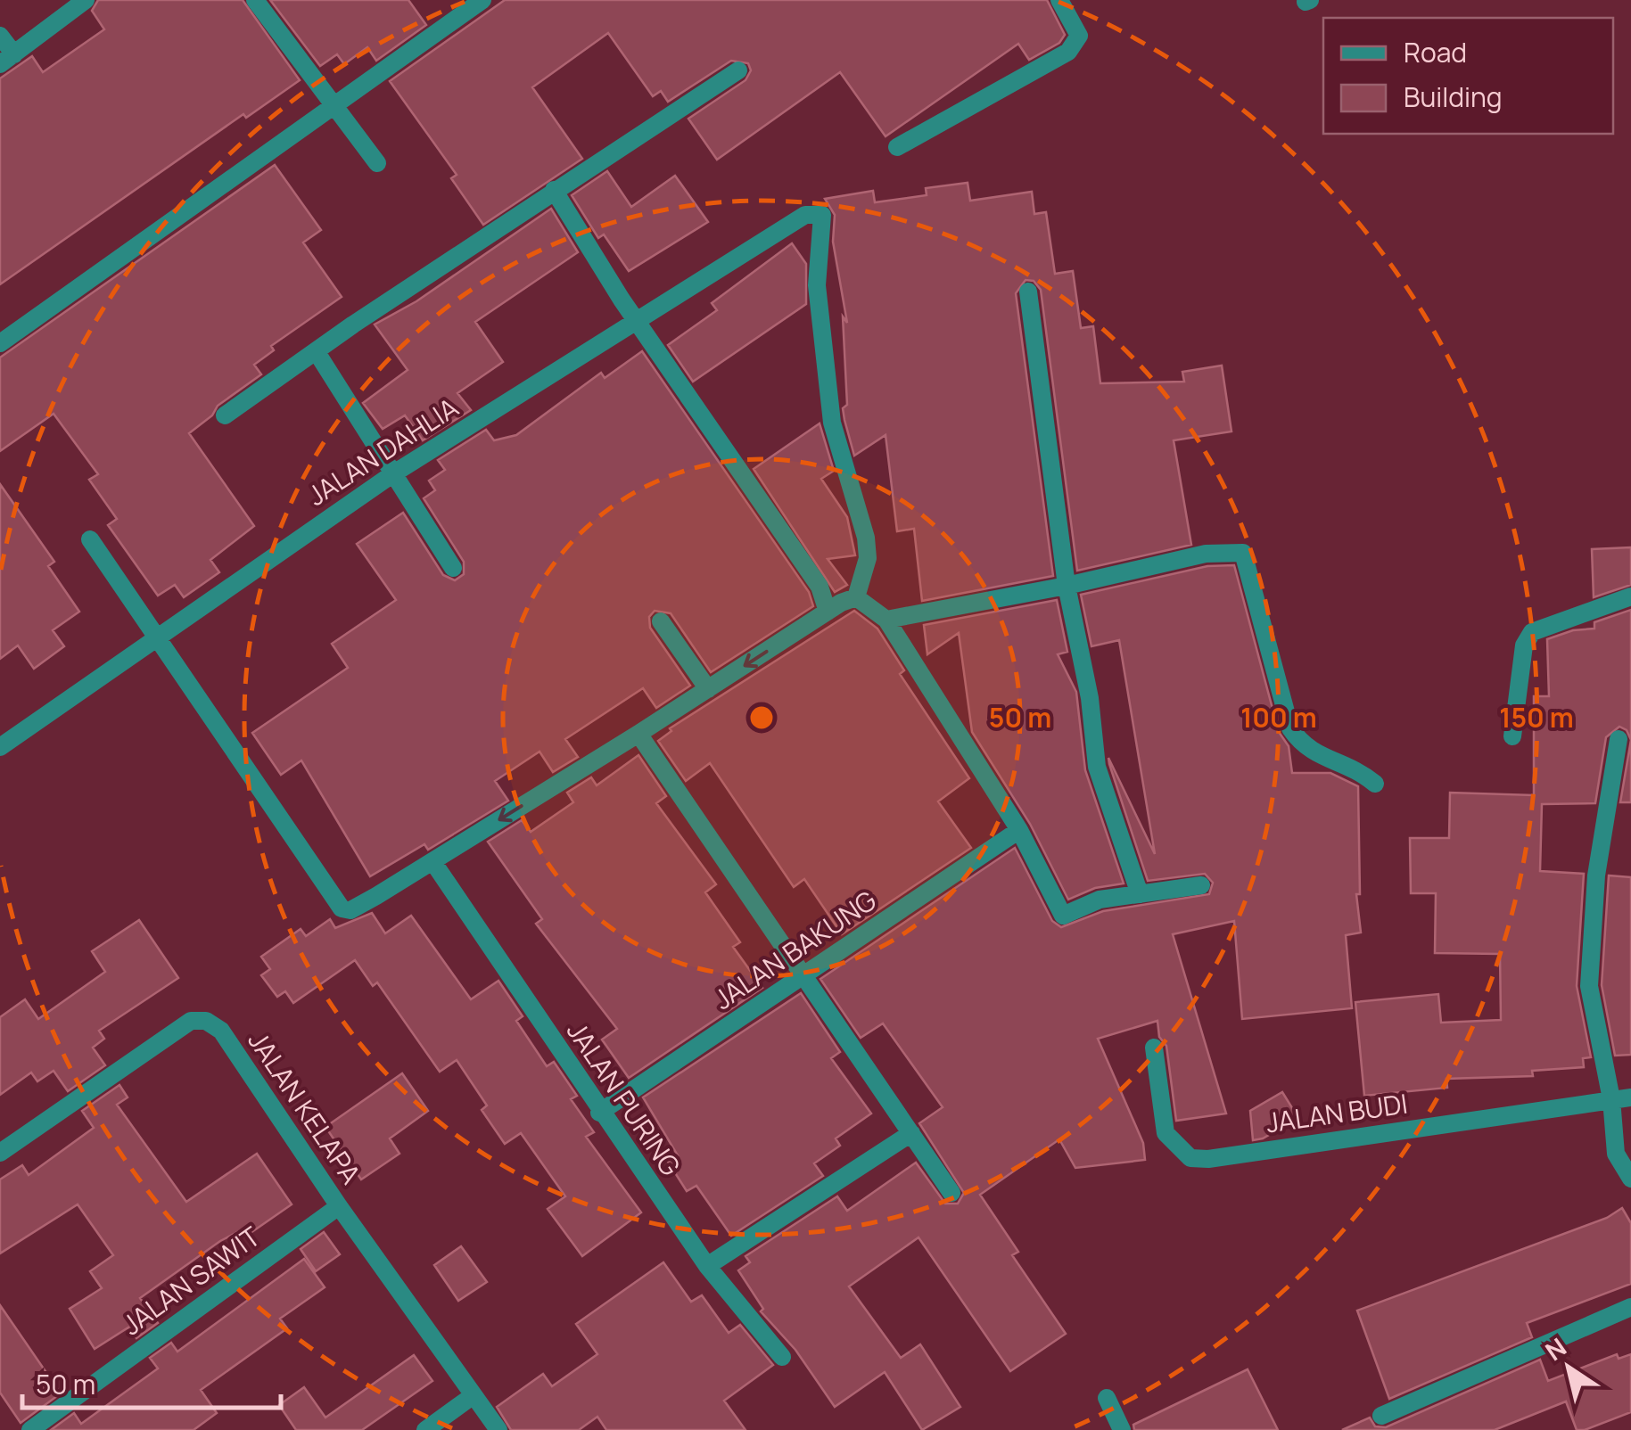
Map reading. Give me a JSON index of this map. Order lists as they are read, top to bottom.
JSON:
{
  "streets": {
    "street": [
      "JALAN DAHLIA",
      "JALAN BAKUNG",
      "JALAN PURING",
      "JALAN KELAPA",
      "JALAN BUDI",
      "JALAN SAWIT"
    ]
  },
  "crossings": [
    ["JALAN BAKUNG", "JALAN PURING"],
    ["JALAN KELAPA", "JALAN SAWIT"]
  ],
  "legend": ["Road", "Building"],
  "scale_bar": "50 m",
  "north": "top left",
  "rings": ["50 m", "100 m", "150 m"]
}
